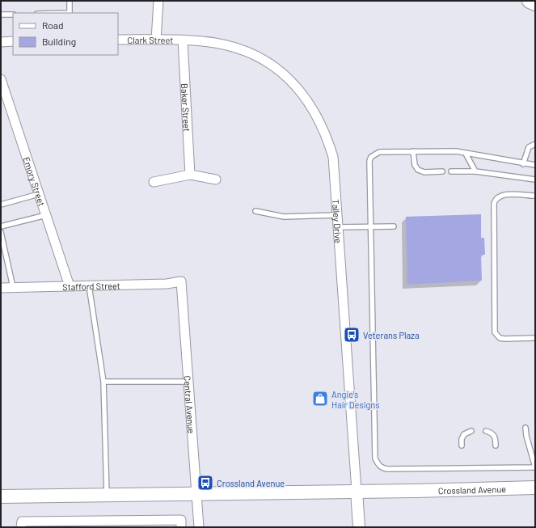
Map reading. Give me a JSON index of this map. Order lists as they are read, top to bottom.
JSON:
{
  "streets": {
    "main road": ["Crossland Avenue"],
    "street": [
      "Clark Street",
      "Baker Street",
      "Emory Street",
      "Talley Drive",
      "Stafford Street",
      "Central Avenue"
    ]
  },
  "crossings": [
    ["Clark Street", "Baker Street"],
    ["Clark Street", "Talley Drive"],
    ["Baker Street", "Talley Drive"],
    ["Talley Drive", "Crossland Avenue"],
    ["Stafford Street", "Central Avenue"],
    ["Central Avenue", "Crossland Avenue"]
  ],
  "places": {
    "bus stop": ["Veterans Plaza", "Crossland Avenue"],
    "shop": ["Angie's Hair Designs"]
  },
  "legend": ["Road", "Building"]
}
